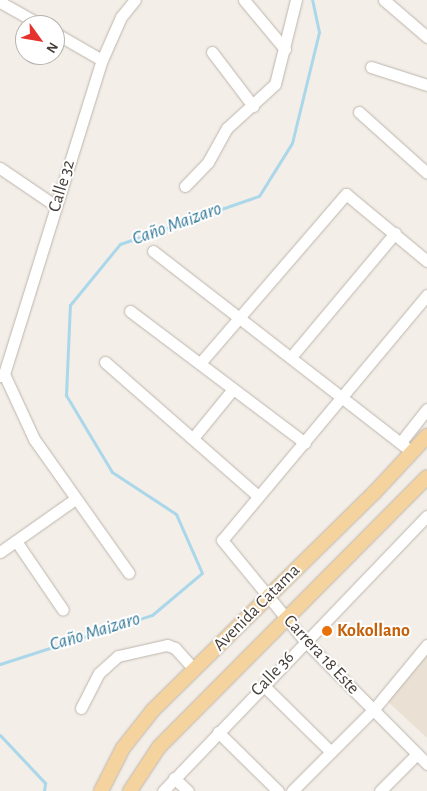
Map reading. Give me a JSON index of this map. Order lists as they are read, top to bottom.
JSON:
{
  "streets": {
    "main road": ["Avenida Catama"],
    "street": ["Calle 32", "Carrera 18 Este", "Calle 36"]
  },
  "crossings": [
    ["Avenida Catama", "Carrera 18 Este"],
    ["Carrera 18 Este", "Calle 36"]
  ],
  "water": ["Caño Maizaro"],
  "places": ["Kokollano"],
  "north": "bottom right"
}
